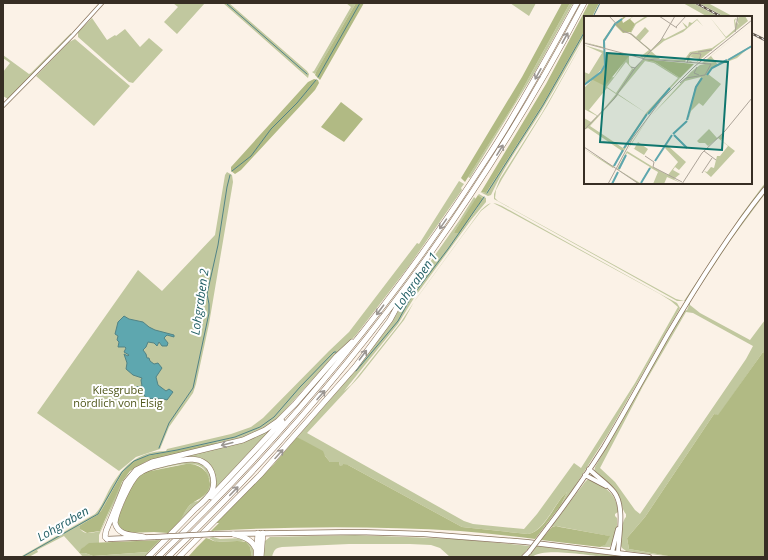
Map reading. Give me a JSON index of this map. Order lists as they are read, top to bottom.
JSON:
{
  "water": ["Lohgraben 1", "Lohgraben 2", "Lohgraben"],
  "parks": ["Kiesgrube nördlich von Elsig"]
}
